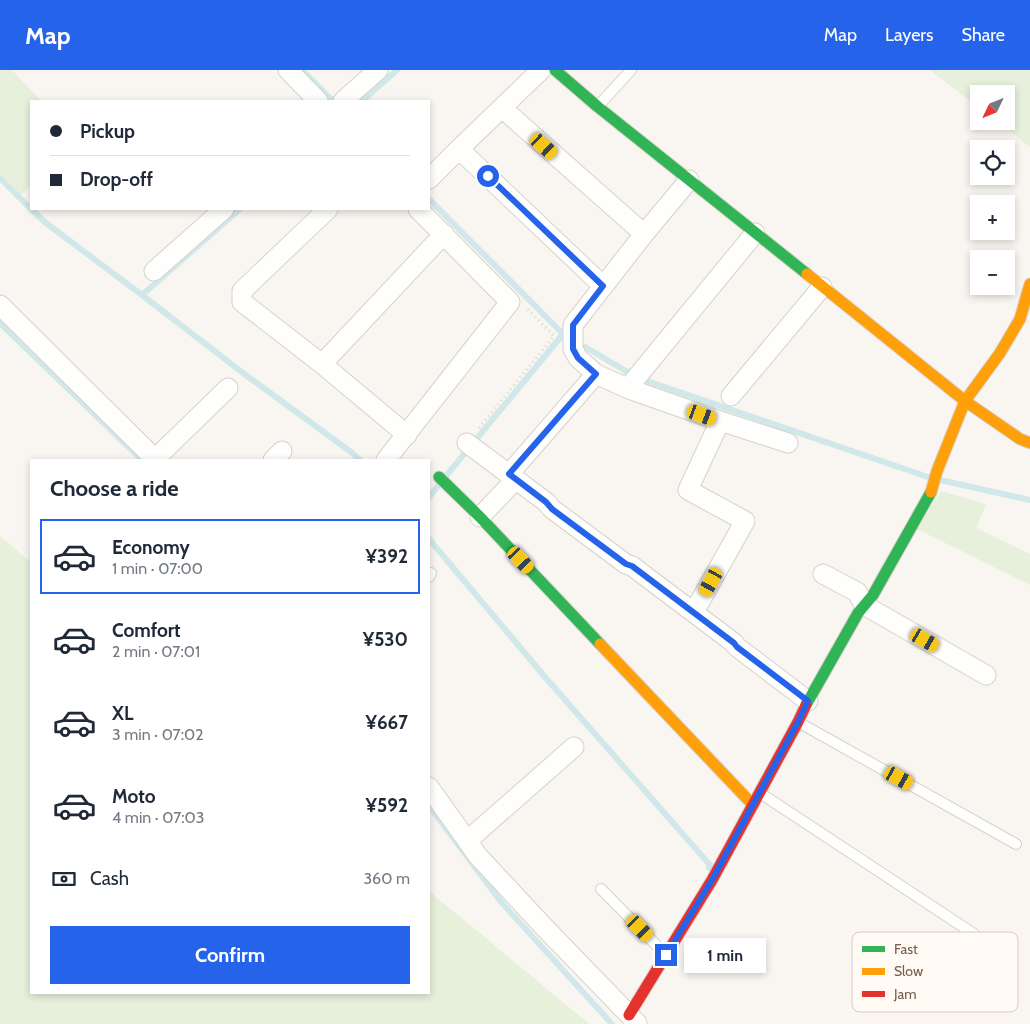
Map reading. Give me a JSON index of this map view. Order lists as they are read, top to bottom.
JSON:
{
  "legend": ["Fast", "Slow", "Jam"],
  "north": "bottom left",
  "page": {
    "header": "Map",
    "nav": ["Map", "Layers", "Share"],
    "map_buttons": ["+", "−"],
    "banner": ["Pickup", "Drop-off"],
    "heading": "Choose a ride",
    "list": [
      {
        "name": "Economy",
        "note": "1 min · 07:00",
        "value": "¥392"
      },
      {
        "name": "Comfort",
        "note": "2 min · 07:01",
        "value": "¥530"
      },
      {
        "name": "XL",
        "note": "3 min · 07:02",
        "value": "¥667"
      },
      {
        "name": "Moto",
        "note": "4 min · 07:03",
        "value": "¥592"
      }
    ],
    "pay": ["Cash", "360 m"],
    "buttons": "Confirm",
    "bubble": "1 min"
  }
}
